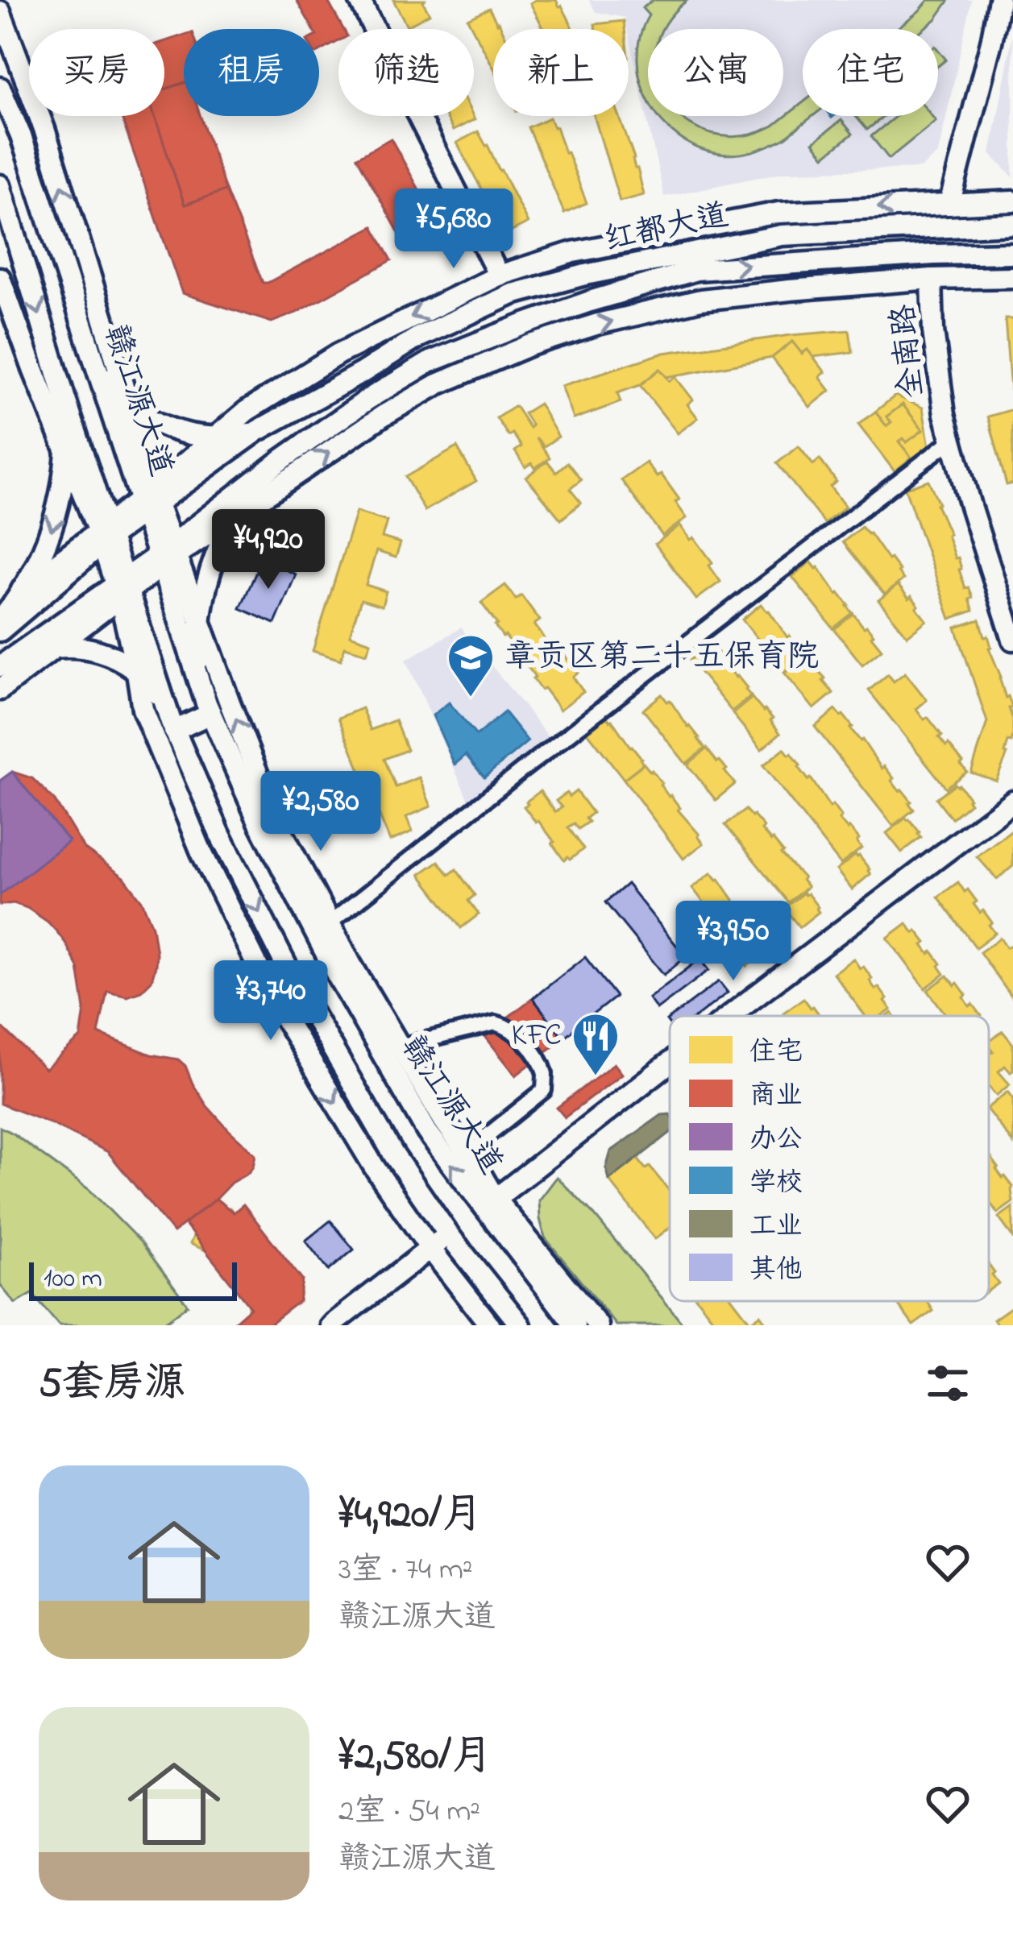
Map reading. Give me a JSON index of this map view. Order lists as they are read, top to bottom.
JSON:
{
  "streets": {
    "street": ["红都大道", "全南路", "赣江源大道"]
  },
  "crossings": [
    ["红都大道", "赣江源大道"]
  ],
  "places": {
    "school or university": ["章贡区第二十五保育院"],
    "restaurant": ["KFC"]
  },
  "legend": [
    "住宅",
    "商业",
    "办公",
    "学校",
    "工业",
    "其他"
  ],
  "scale_bar": "100 m",
  "page": {
    "chip": [
      "买房",
      "租房",
      "筛选",
      "新上",
      "公寓",
      "住宅"
    ],
    "price": [
      "¥5,680",
      "¥4,920",
      "¥2,580",
      "¥3,950",
      "¥3,740"
    ],
    "scale": "100 m",
    "heading": "5套房源",
    "list": [
      {
        "name": "¥4,920/月",
        "note": "3室 · 74 m² · 赣江源大道"
      },
      {
        "name": "¥2,580/月",
        "note": "2室 · 54 m² · 赣江源大道"
      }
    ]
  }
}
